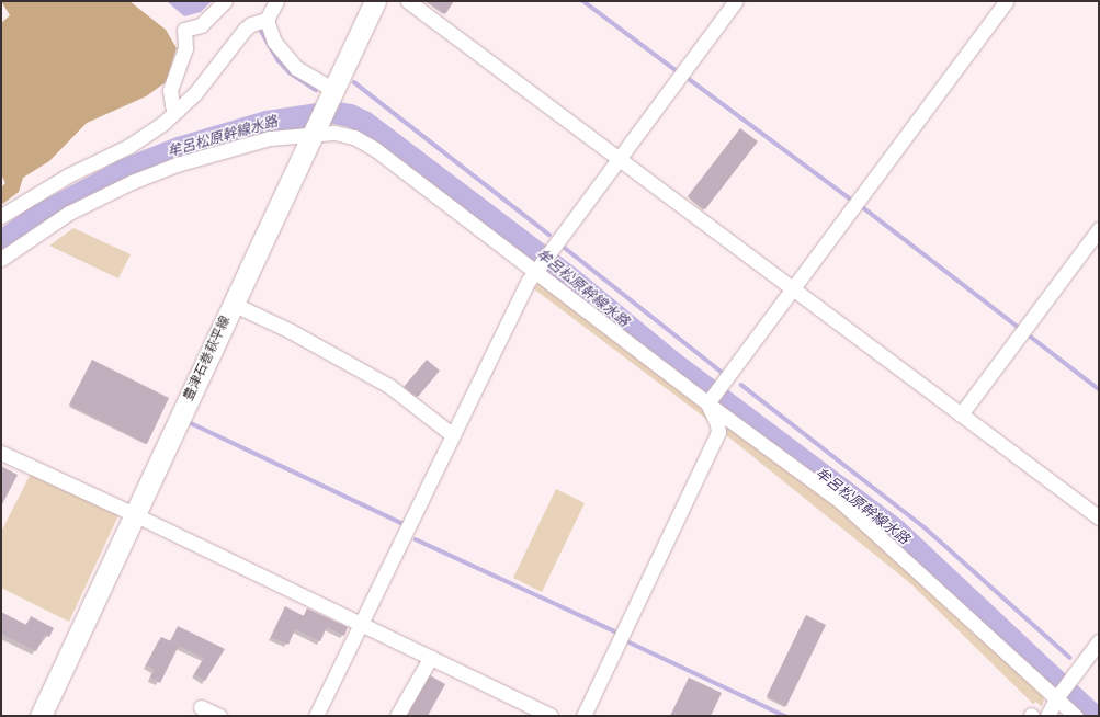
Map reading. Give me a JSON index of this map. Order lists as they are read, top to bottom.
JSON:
{
  "streets": {
    "main road": ["豊津石巻萩平線"]
  },
  "water": ["牟呂松原幹線水路"]
}
